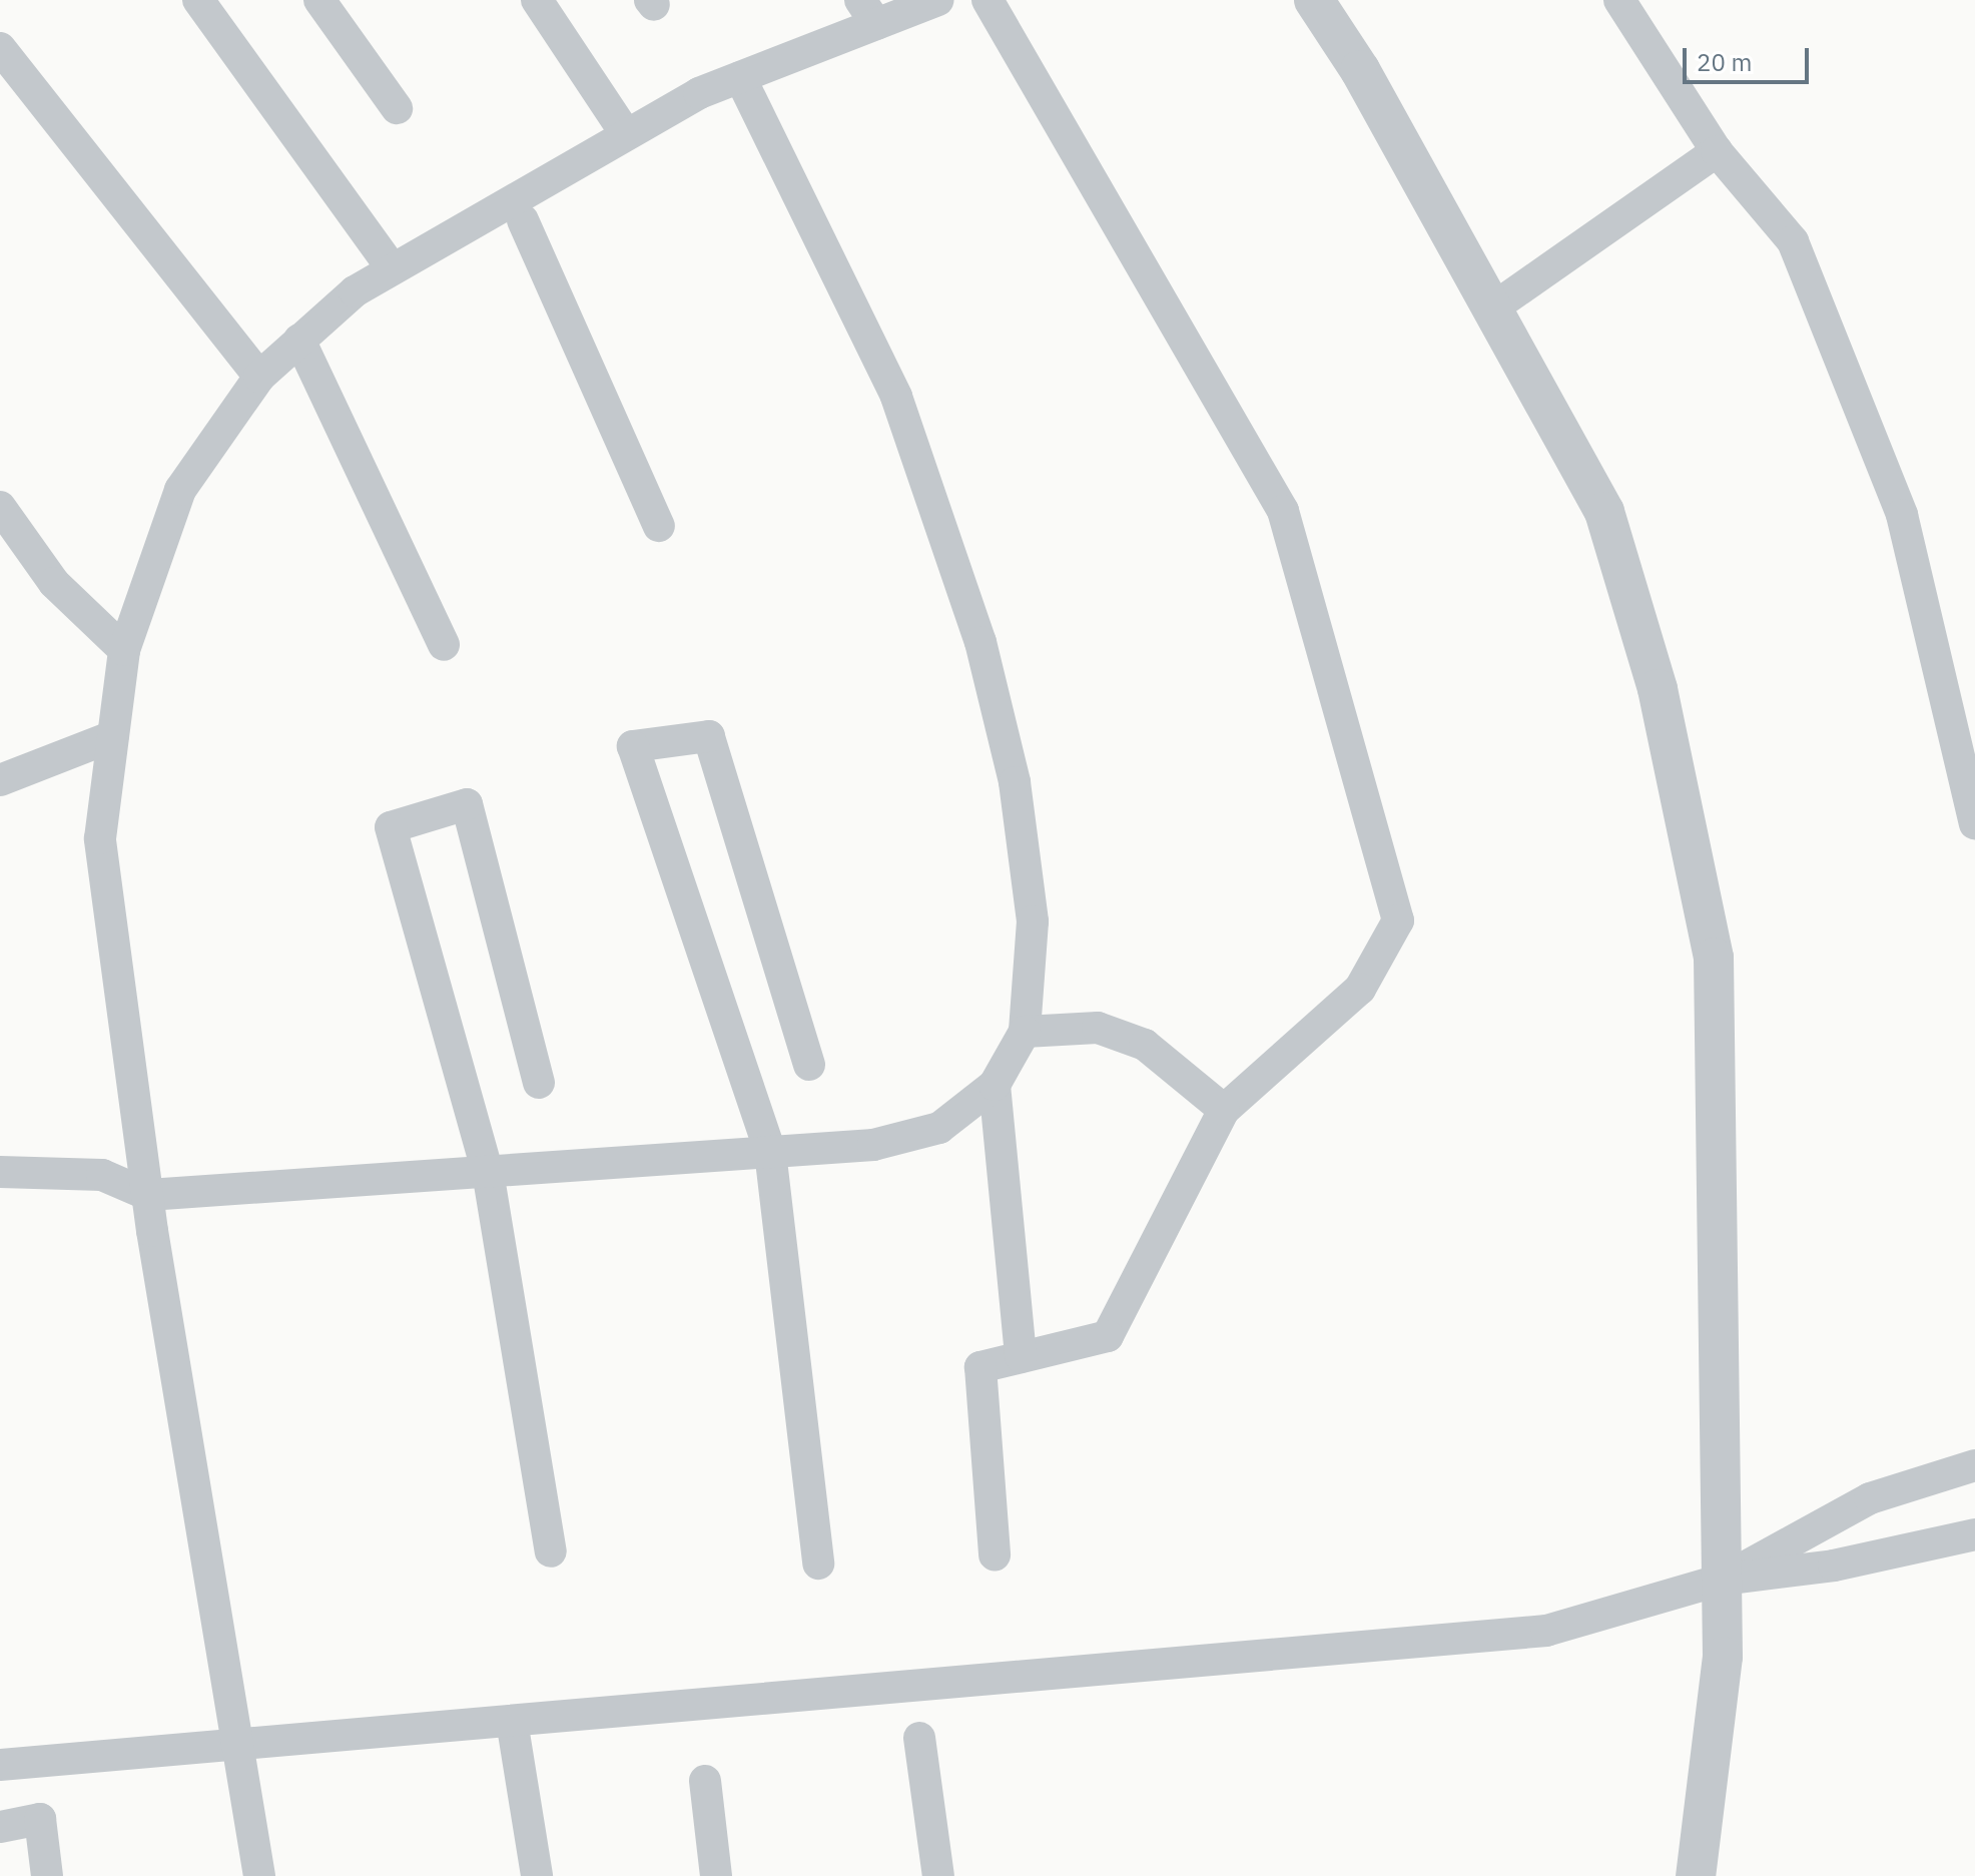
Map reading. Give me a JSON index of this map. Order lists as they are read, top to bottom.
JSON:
{
  "scale_bar": "20 m"
}
